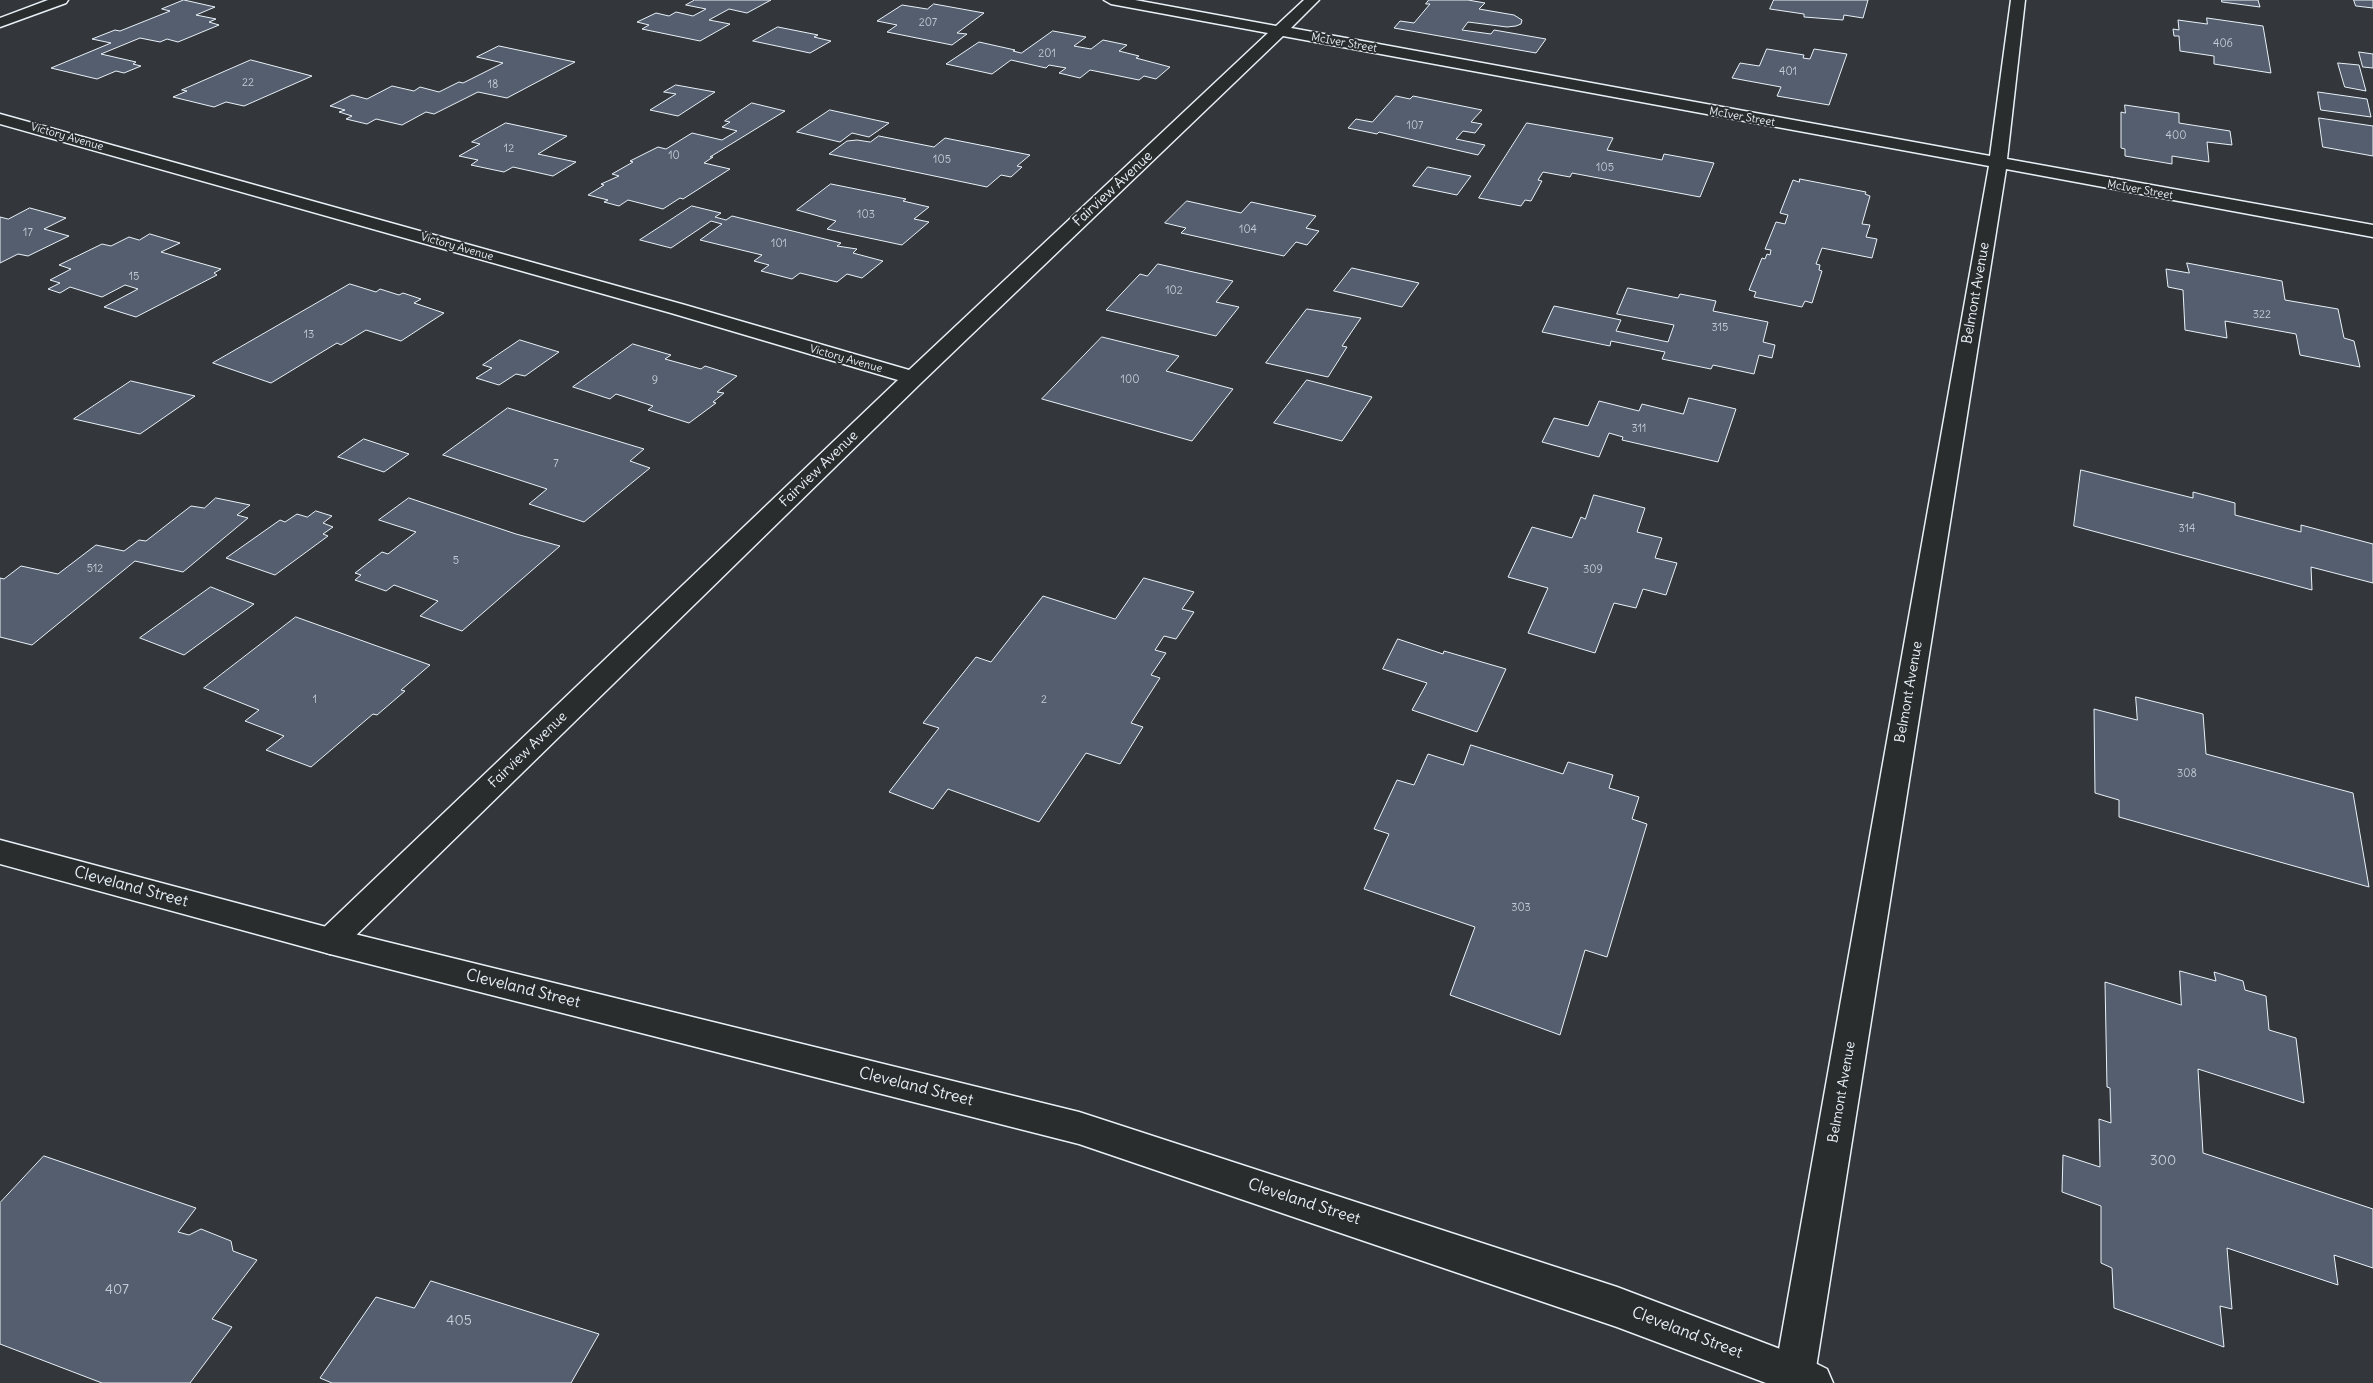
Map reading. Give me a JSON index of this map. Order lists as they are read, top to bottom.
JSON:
{
  "streets": {
    "street": [
      "McIver Street",
      "Victory Avenue",
      "Fairview Avenue",
      "Belmont Avenue",
      "Cleveland Street"
    ]
  },
  "crossings": [
    ["McIver Street", "Fairview Avenue"],
    ["McIver Street", "Belmont Avenue"],
    ["Victory Avenue", "Fairview Avenue"],
    ["Fairview Avenue", "Cleveland Street"],
    ["Belmont Avenue", "Cleveland Street"]
  ],
  "house_numbers": [
    "207",
    "406",
    "201",
    "401",
    "22",
    "18",
    "107",
    "400",
    "12",
    "10",
    "105",
    "105",
    "103",
    "104",
    "17",
    "101",
    "15",
    "102",
    "322",
    "315",
    "13",
    "100",
    "9",
    "311",
    "7",
    "314",
    "5",
    "512",
    "309",
    "1",
    "2",
    "308",
    "303",
    "300",
    "407",
    "405"
  ]
}
